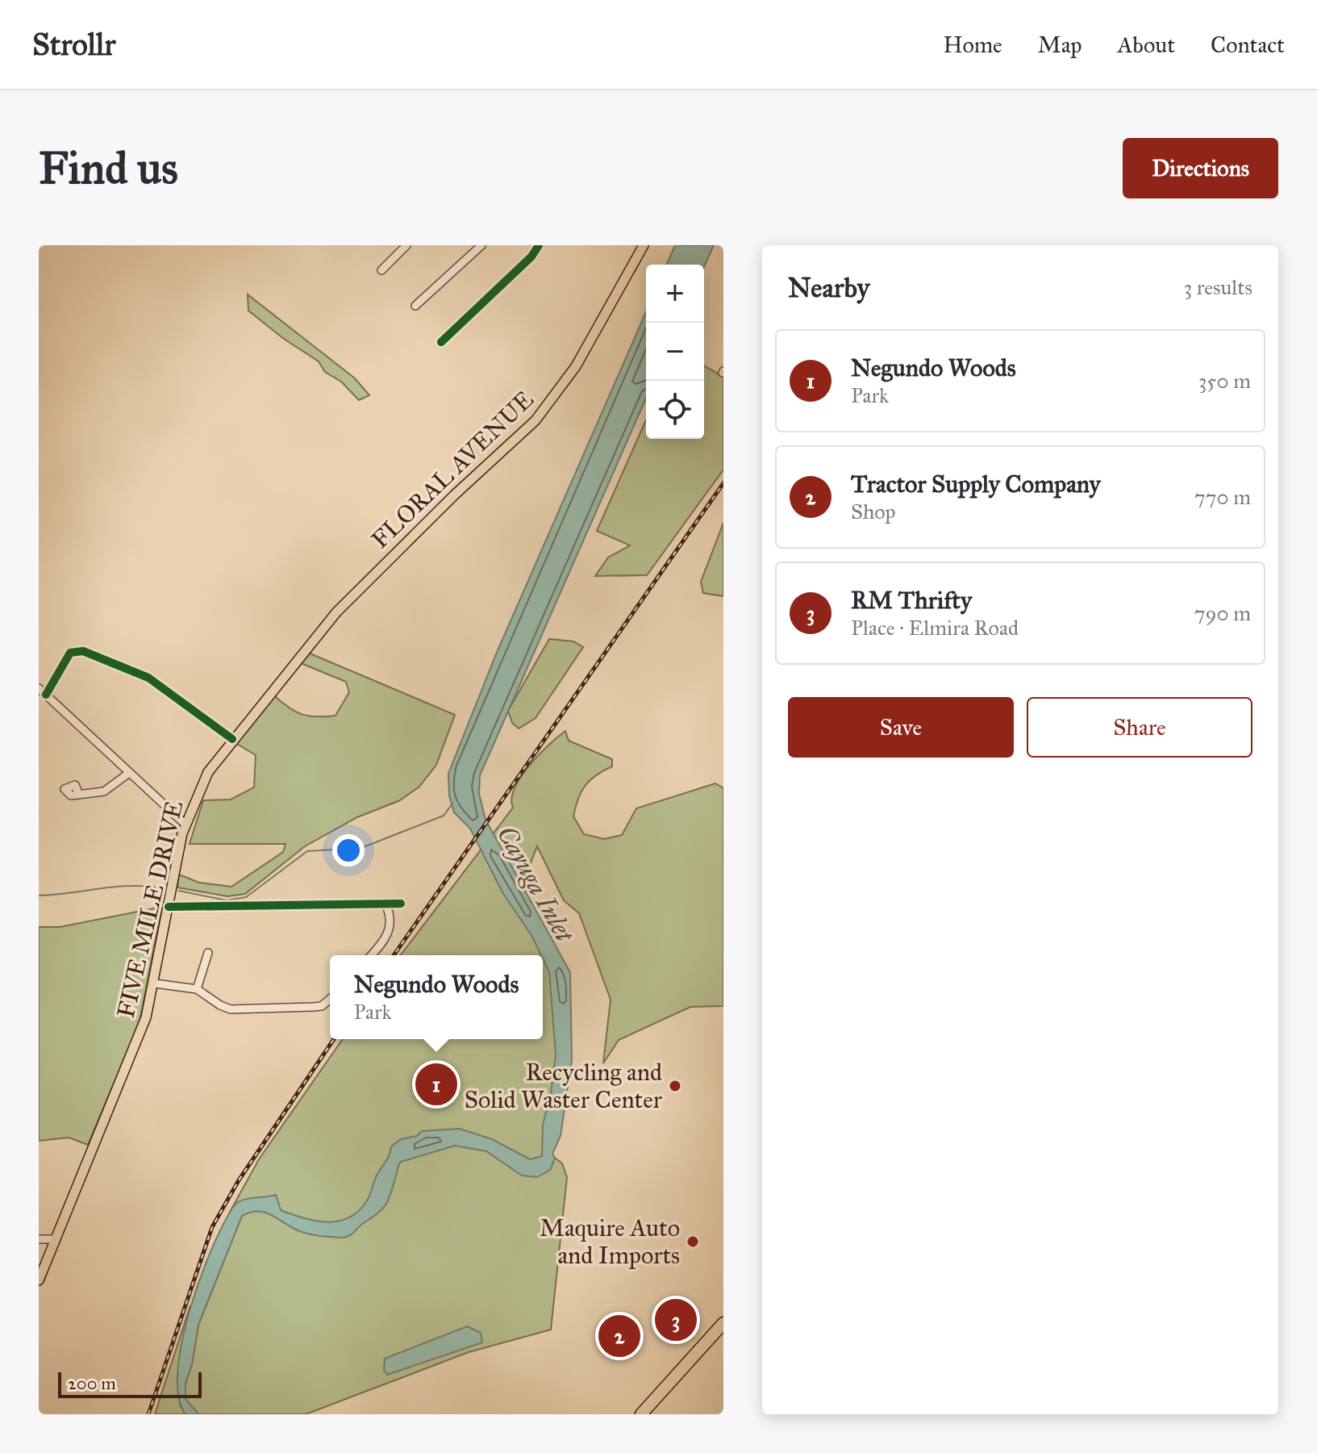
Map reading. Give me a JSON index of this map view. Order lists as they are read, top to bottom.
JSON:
{
  "streets": {
    "main road": ["FLORAL AVENUE", "FIVE MILE DRIVE"]
  },
  "crossings": [
    ["FLORAL AVENUE", "FIVE MILE DRIVE"]
  ],
  "water": ["Cayuga Inlet"],
  "places": ["Recycling and Solid Waster Center", "Maquire Auto and Imports"],
  "scale_bar": "200 m",
  "page": {
    "header": "Strollr",
    "nav": [
      "Home",
      "Map",
      "About",
      "Contact"
    ],
    "buttons": [
      "Directions",
      ["Save", "Share"]
    ],
    "title": "Find us",
    "heading": ["Nearby", "3 results"],
    "map_buttons": ["+", "−"],
    "list": [
      {
        "mark": "1",
        "name": "Negundo Woods",
        "note": "Park",
        "value": "350 m"
      },
      {
        "mark": "2",
        "name": "Tractor Supply Company",
        "note": "Shop",
        "value": "770 m"
      },
      {
        "mark": "3",
        "name": "RM Thrifty",
        "note": "Place · Elmira Road",
        "value": "790 m"
      }
    ],
    "popup": ["Negundo Woods", "Park"],
    "pins": ["1", "3", "2"],
    "scale": "200 m"
  }
}
